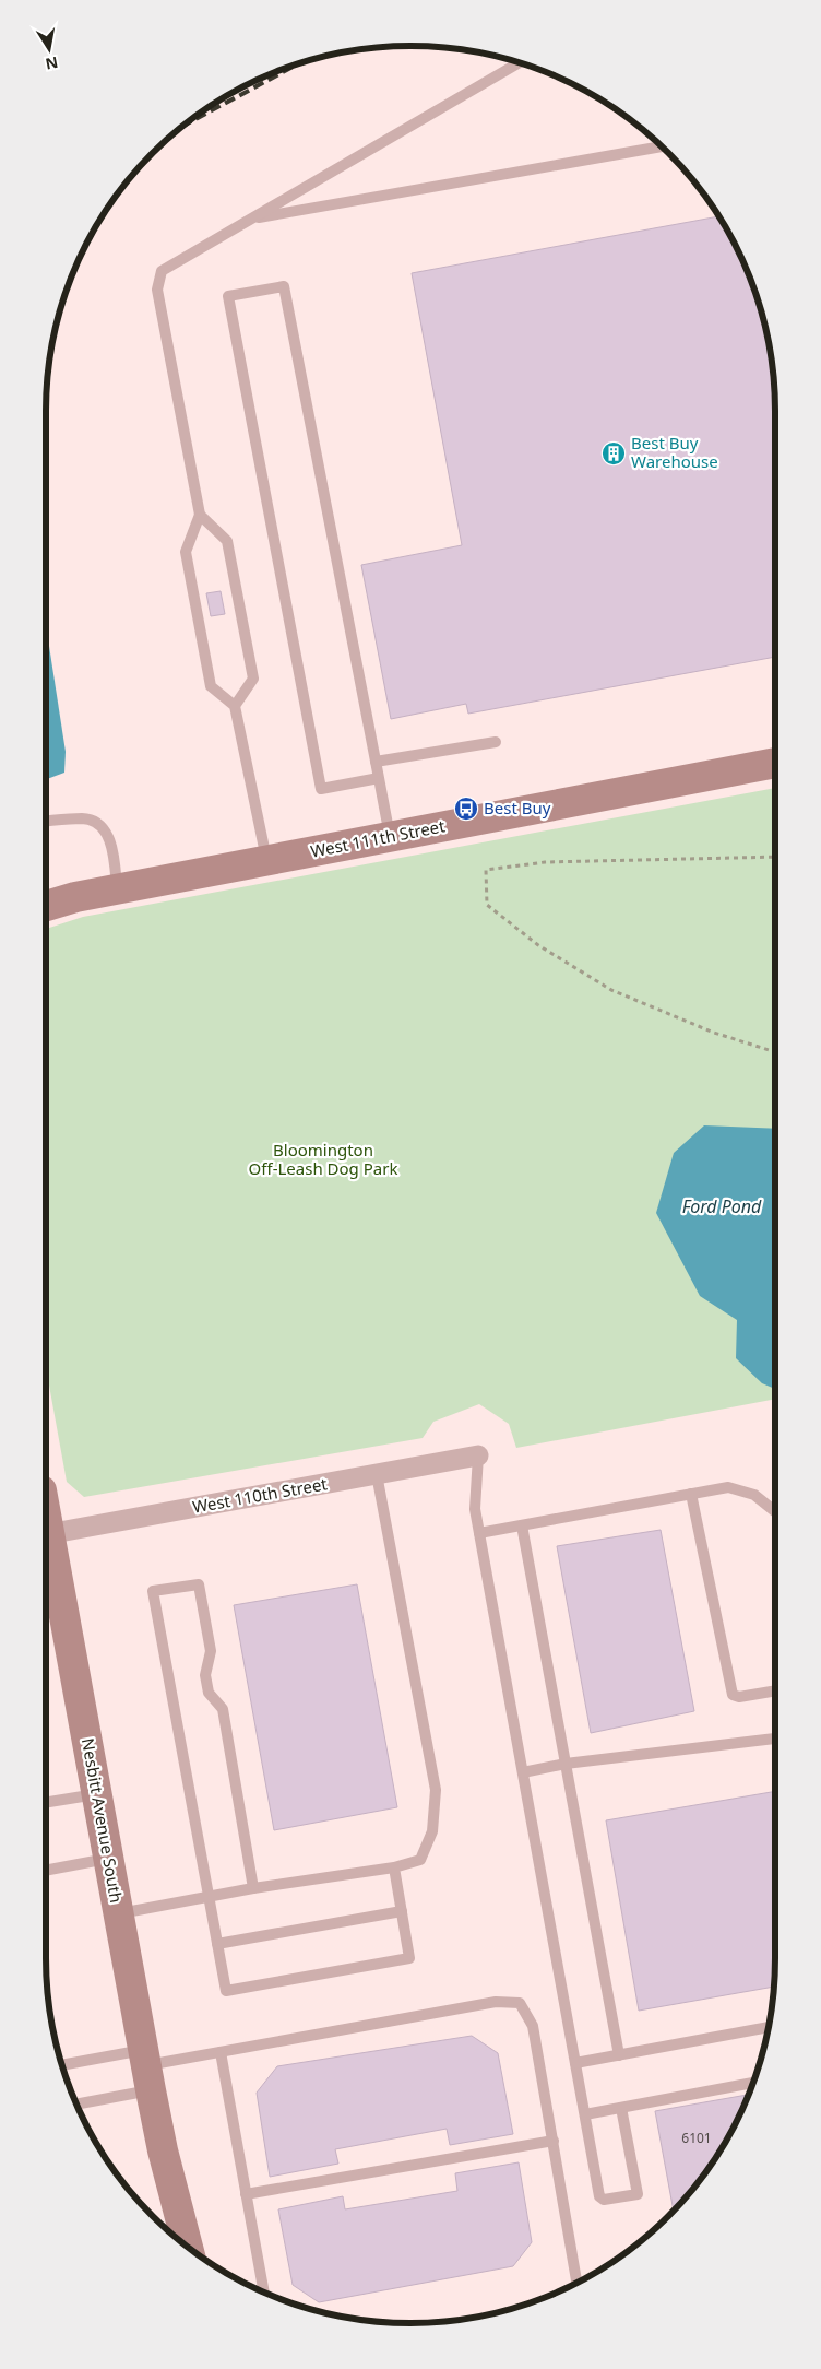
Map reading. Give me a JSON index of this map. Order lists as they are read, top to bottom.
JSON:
{
  "streets": {
    "street": ["West 111th Street", "West 110th Street", "Nesbitt Avenue South"]
  },
  "crossings": [
    ["West 110th Street", "Nesbitt Avenue South"]
  ],
  "water": ["Ford Pond"],
  "parks": ["Bloomington Off-Leash Dog Park"],
  "places": {
    "building": ["Best Buy Warehouse"],
    "bus stop": ["Best Buy"]
  },
  "house_numbers": ["6101"],
  "north": "bottom"
}
